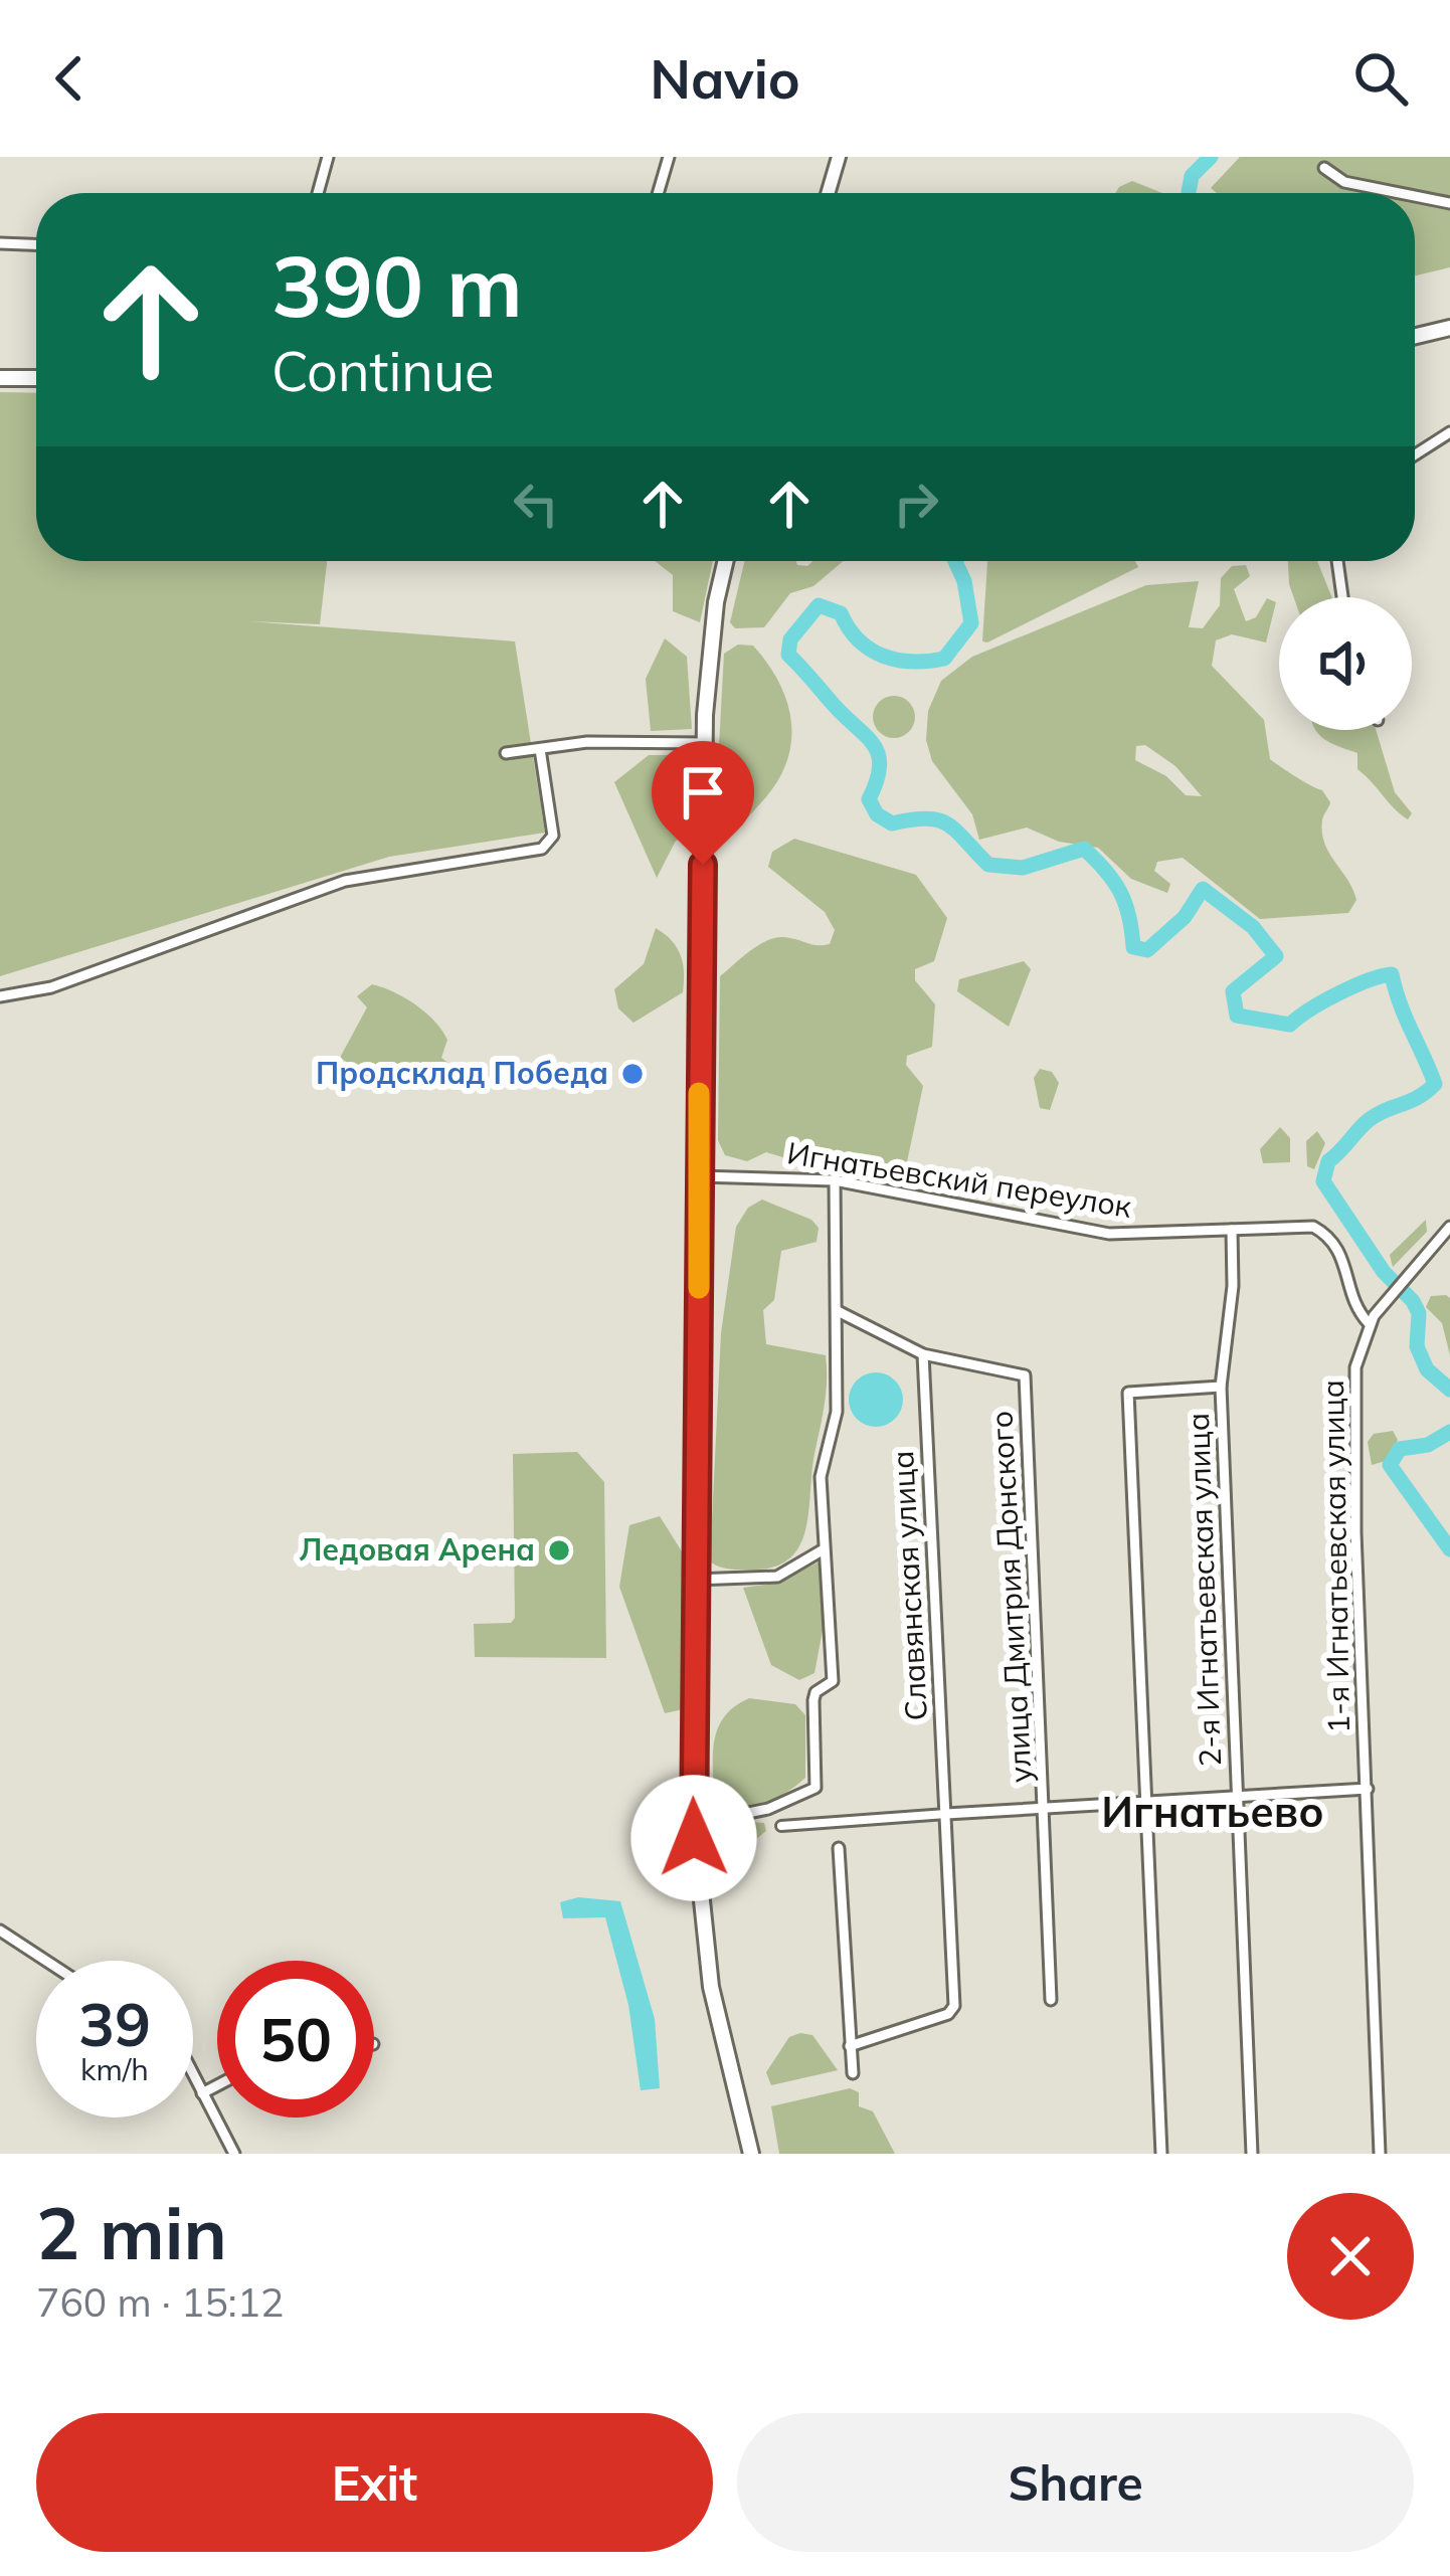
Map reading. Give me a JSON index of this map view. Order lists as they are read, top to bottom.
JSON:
{
  "streets": {
    "street": [
      "Игнатьевский переулок",
      "1-я Игнатьевская улица",
      "Славянская улица",
      "2-я Игнатьевская улица",
      "улица Дмитрия Донского"
    ]
  },
  "crossings": [
    ["Игнатьевский переулок", "1-я Игнатьевская улица"],
    ["Игнатьевский переулок", "2-я Игнатьевская улица"],
    ["Славянская улица", "улица Дмитрия Донского"]
  ],
  "districts": ["Игнатьево"],
  "places": ["Продсклад Победа", "Ледовая Арена"],
  "page": {
    "header": "Navio",
    "turn": ["390 m", "Continue"],
    "speed": "39 km/h",
    "limit": "50",
    "heading": ["2 min", "760 m · 15:12"],
    "buttons": ["Exit", "Share"]
  }
}
